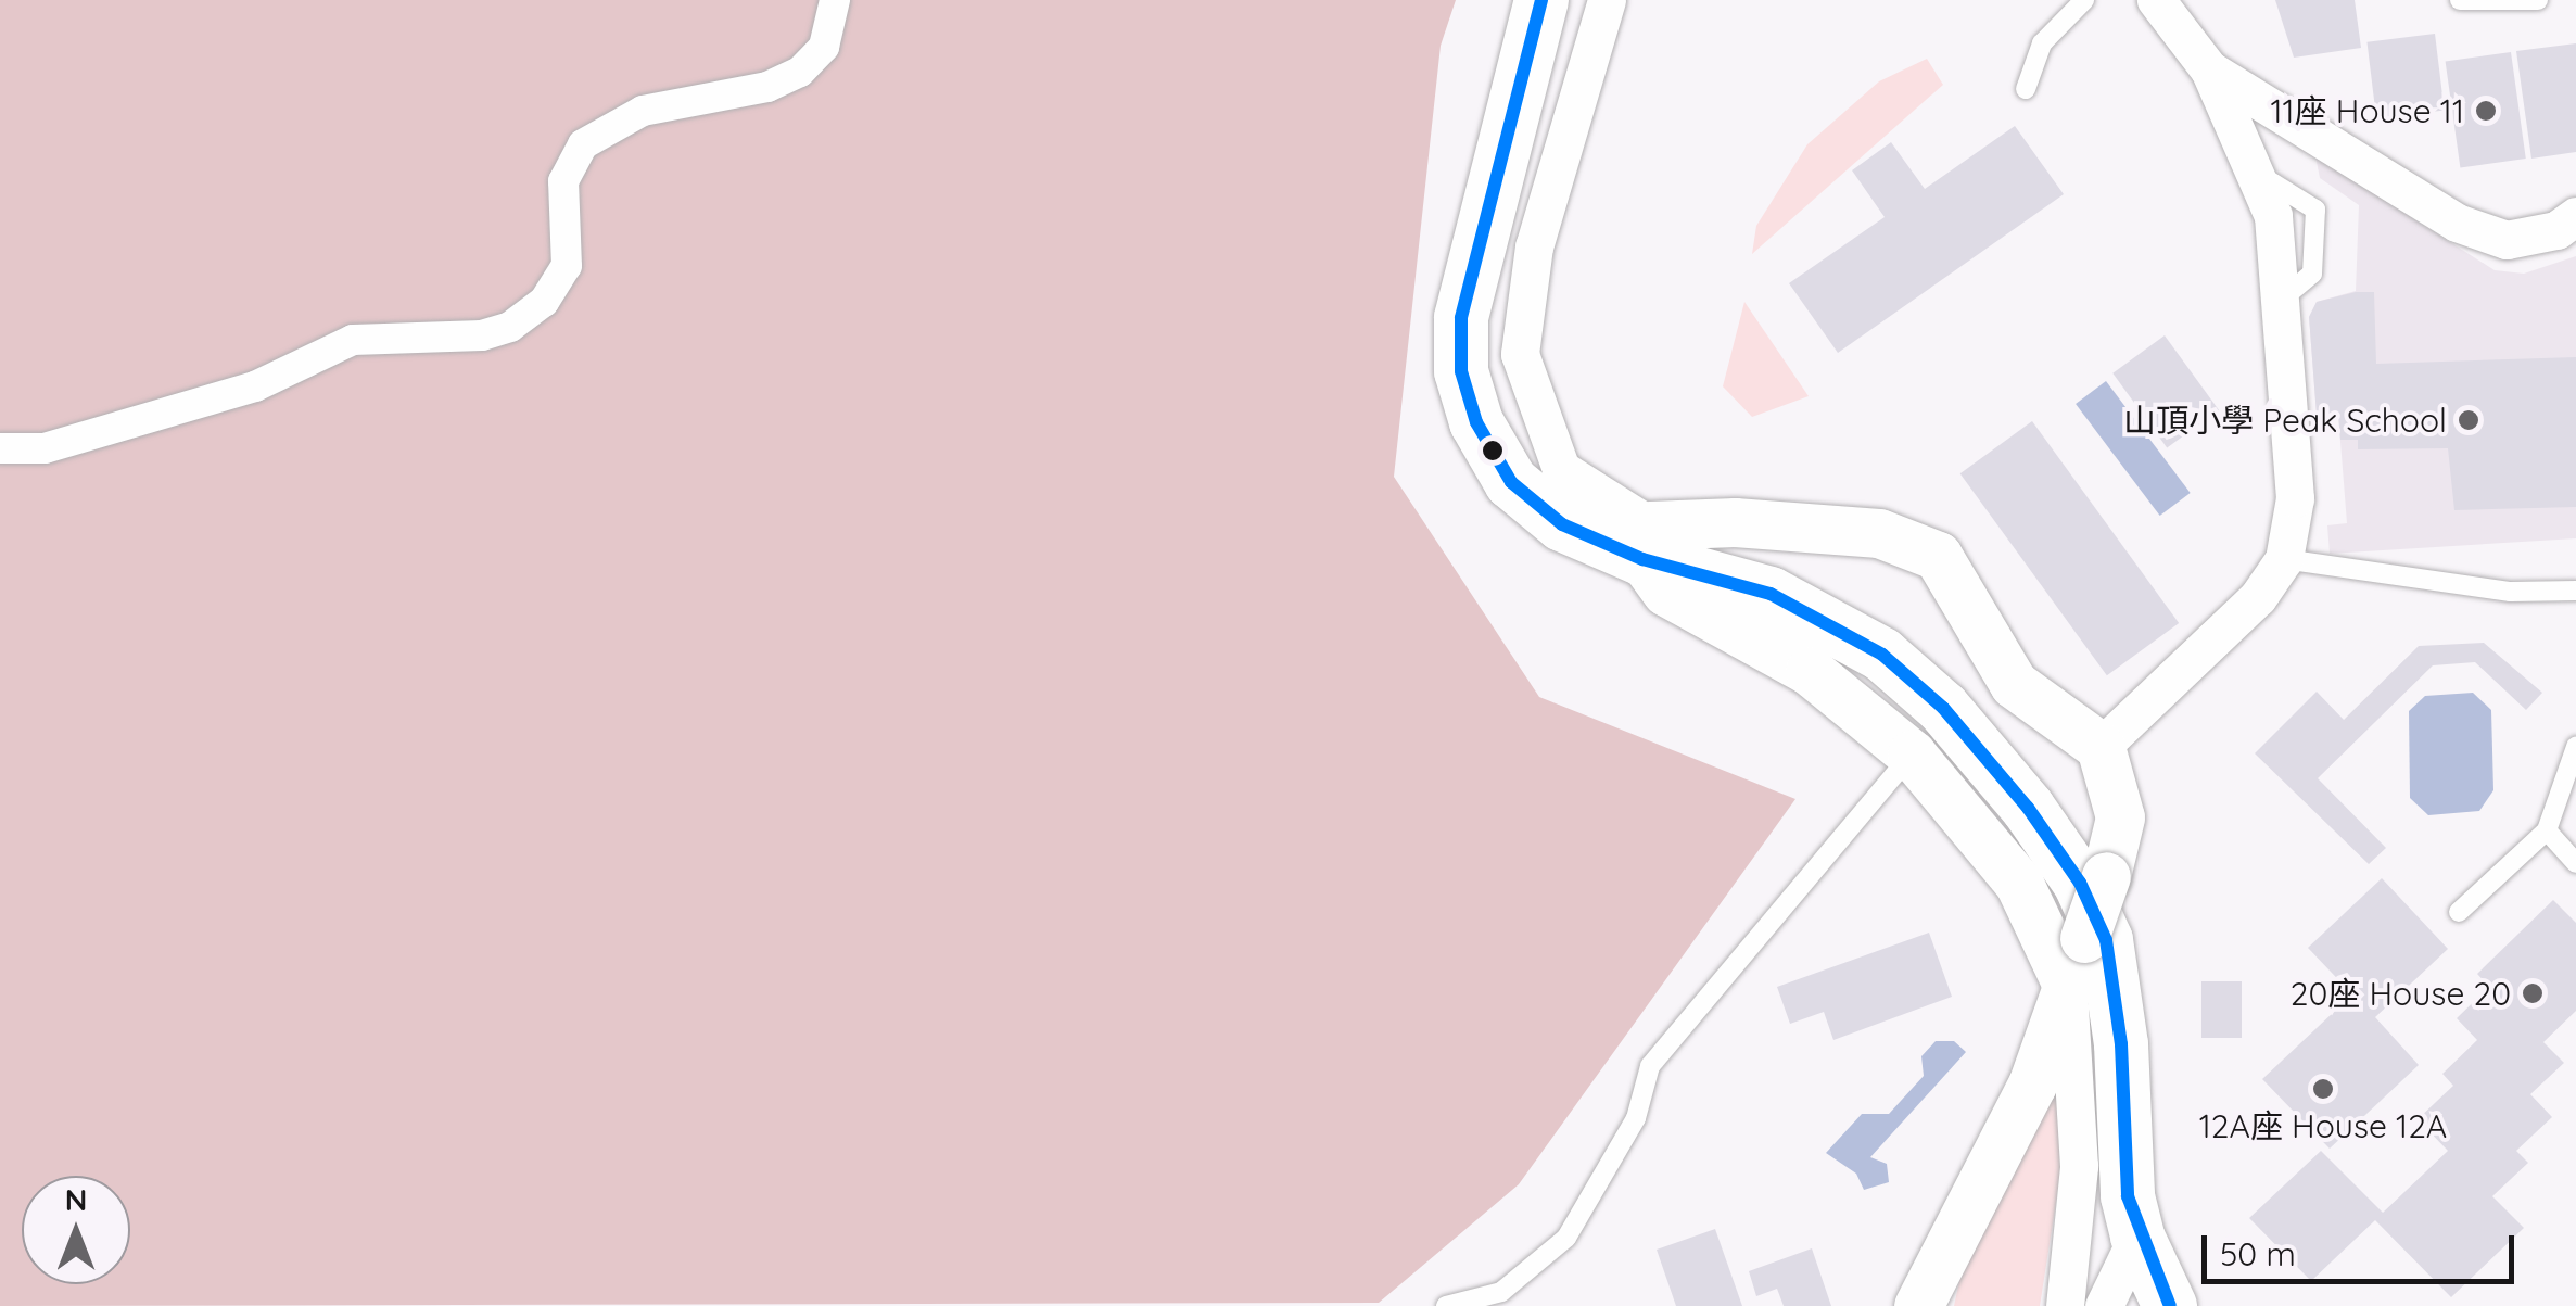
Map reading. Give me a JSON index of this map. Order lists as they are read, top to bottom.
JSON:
{
  "places": [
    "11座 House 11",
    "山頂小學 Peak School",
    "20座 House 20",
    "12A座 House 12A"
  ],
  "scale_bar": "50 m",
  "north": "top"
}
